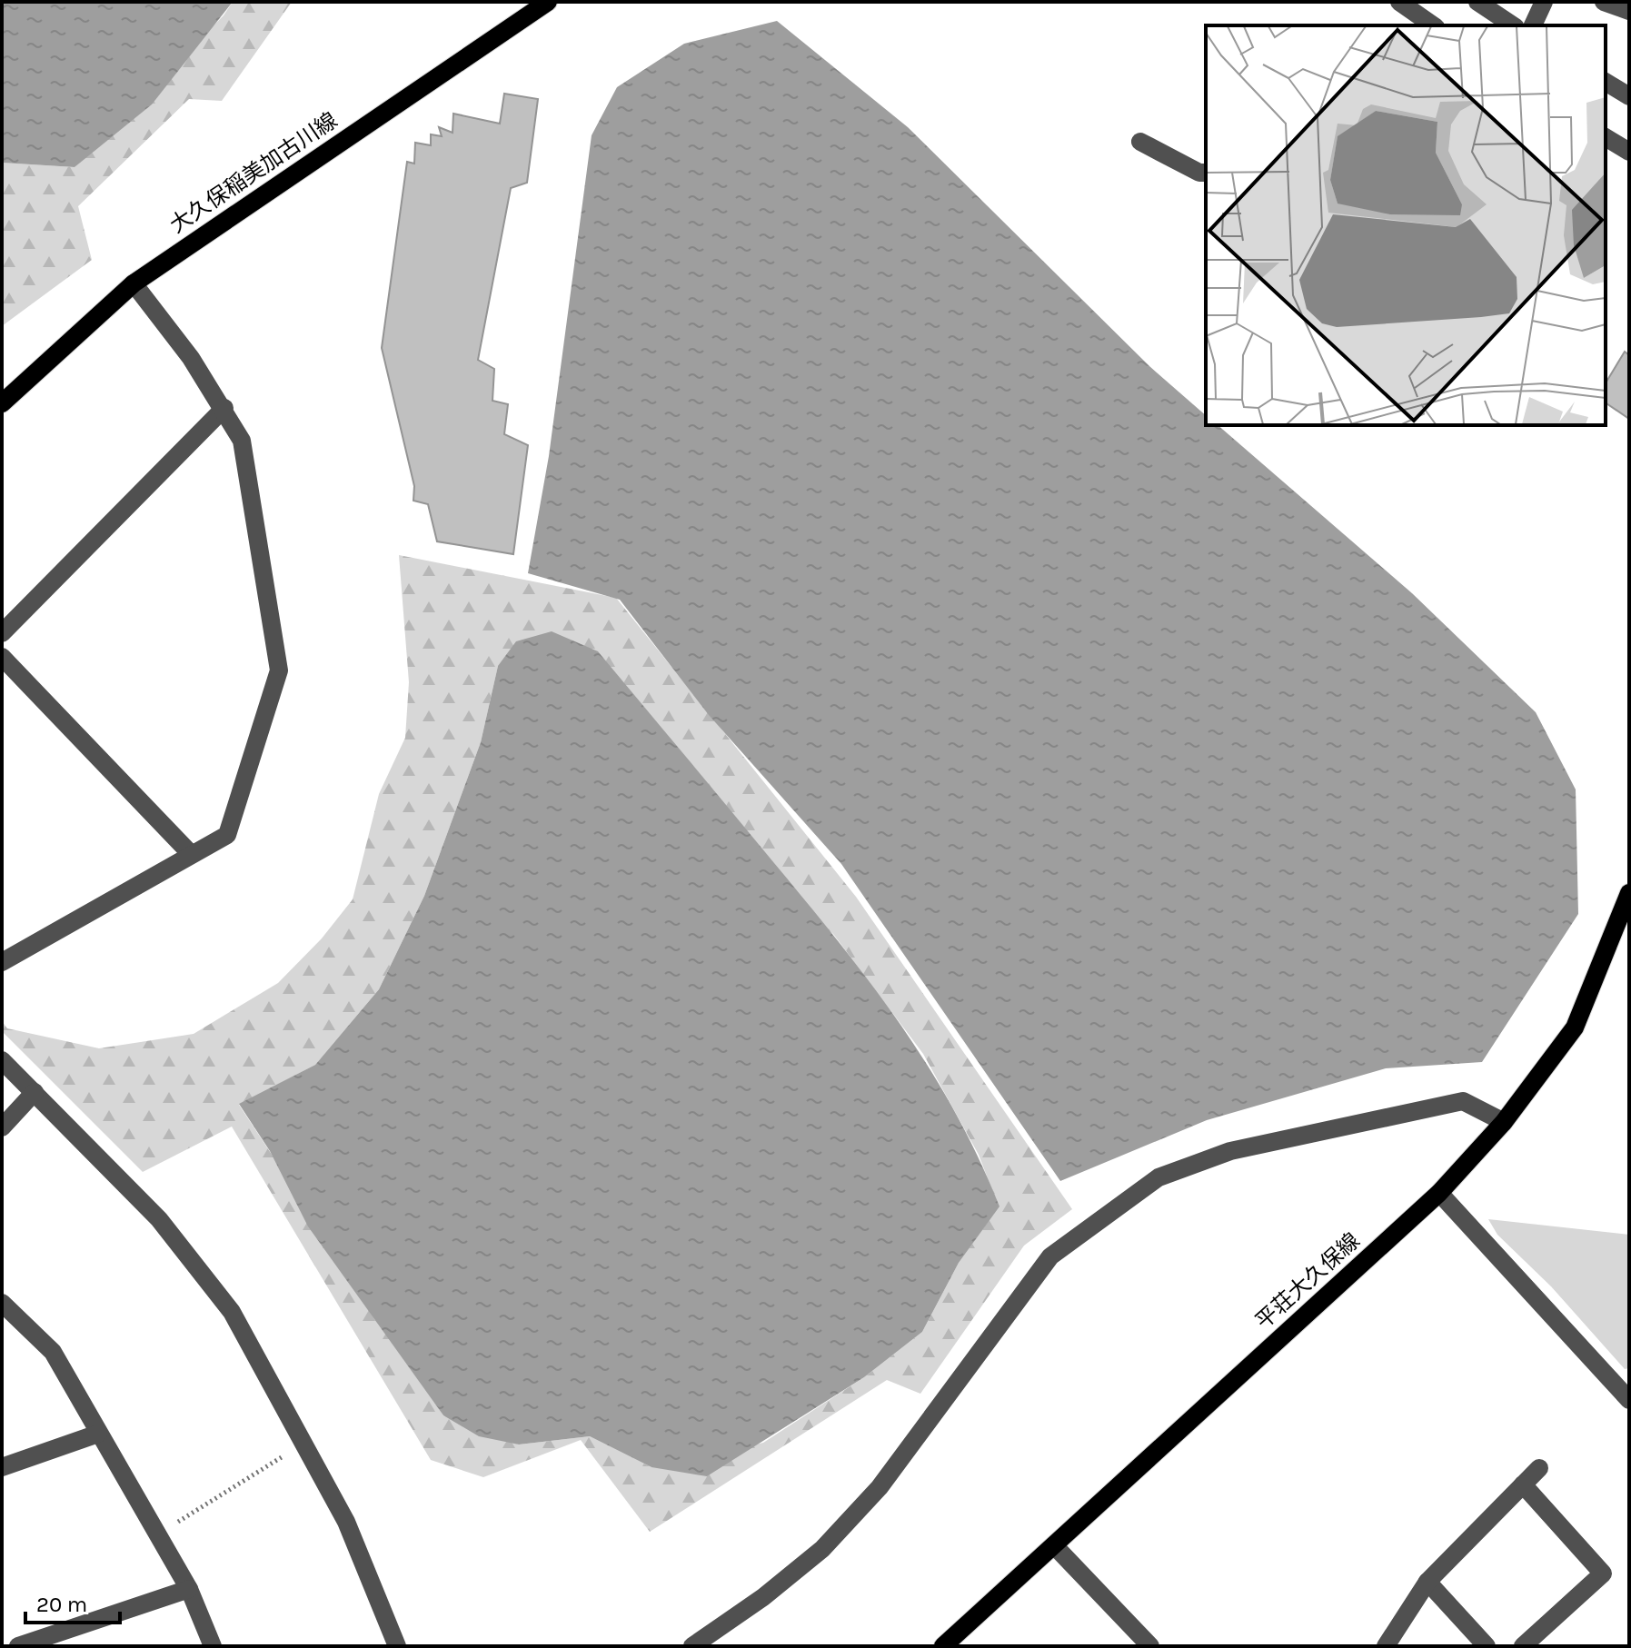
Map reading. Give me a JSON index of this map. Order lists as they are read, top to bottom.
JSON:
{
  "streets": {
    "main road": ["大久保稲美加古川線", "平荘大久保線"]
  },
  "scale_bar": "20 m"
}
